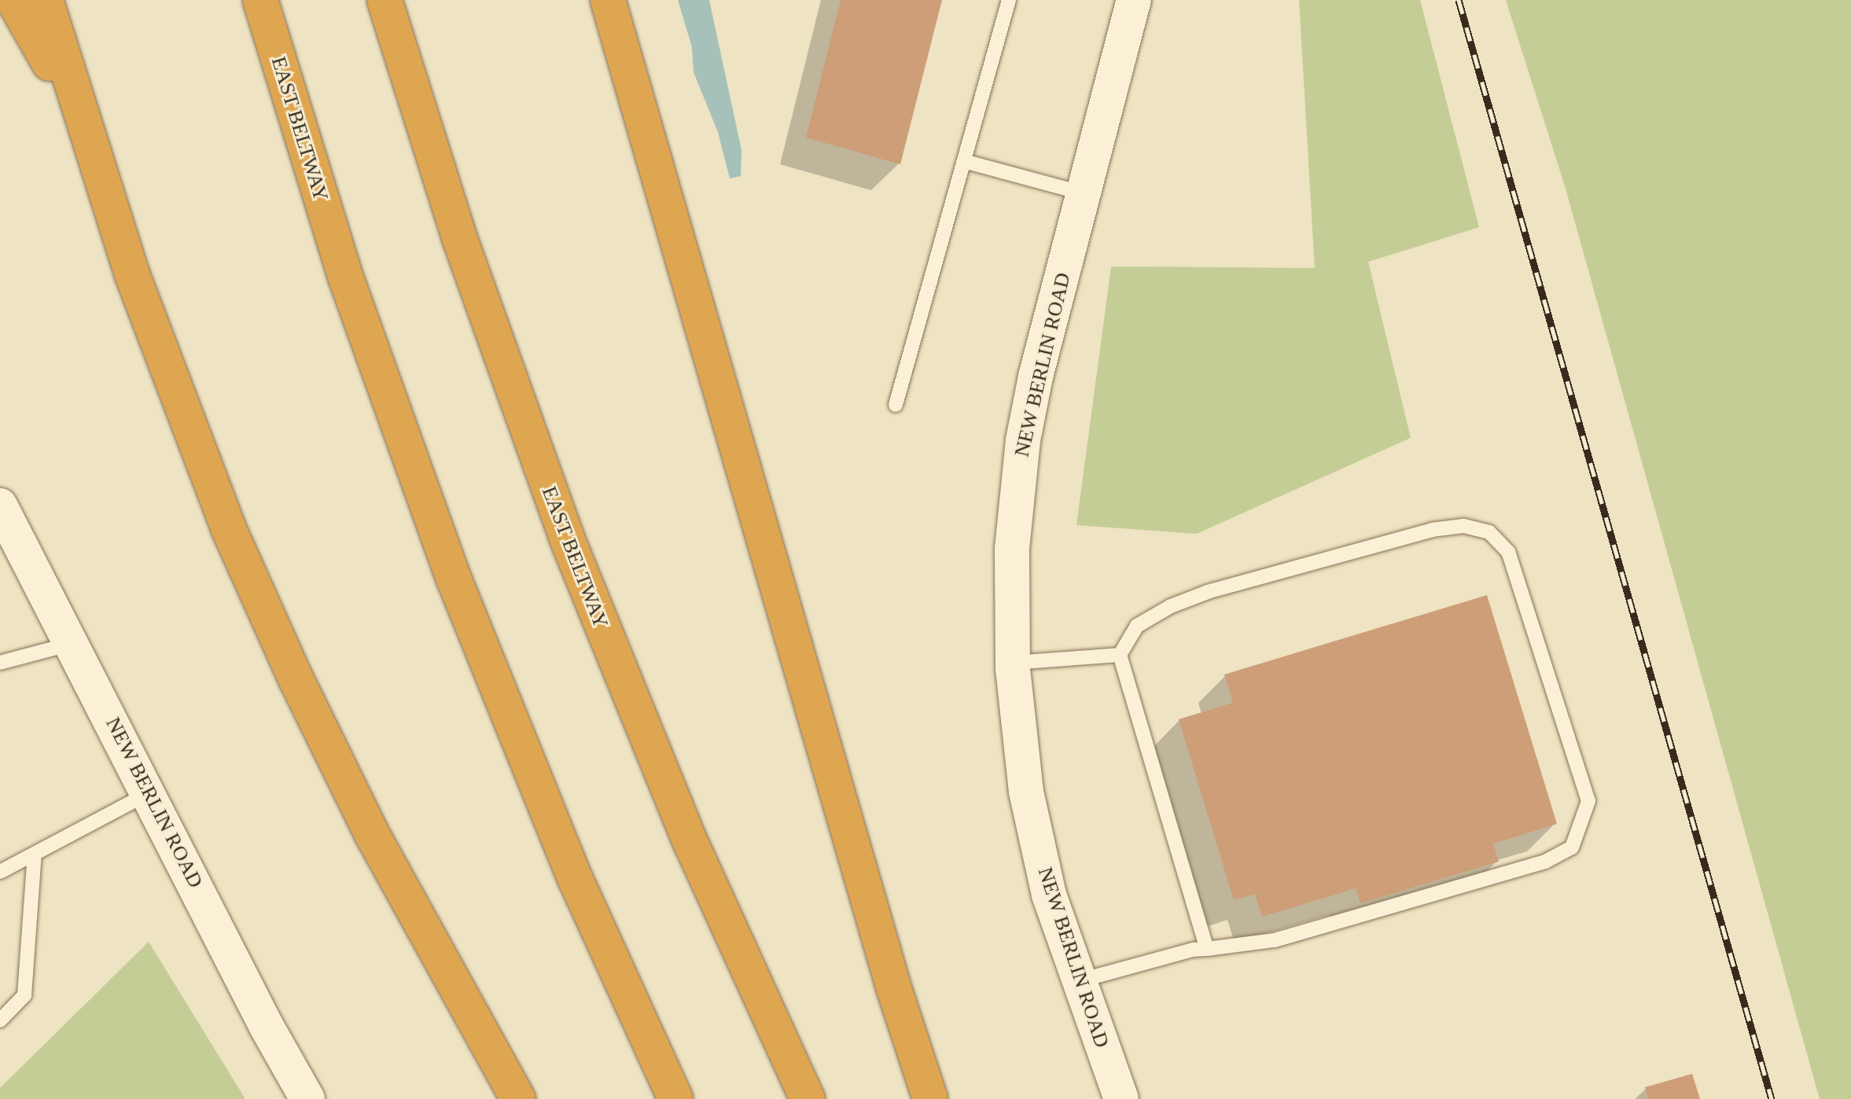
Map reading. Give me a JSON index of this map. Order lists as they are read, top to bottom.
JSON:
{
  "streets": {
    "highway": ["EAST BELTWAY"],
    "street": ["NEW BERLIN ROAD"]
  }
}
